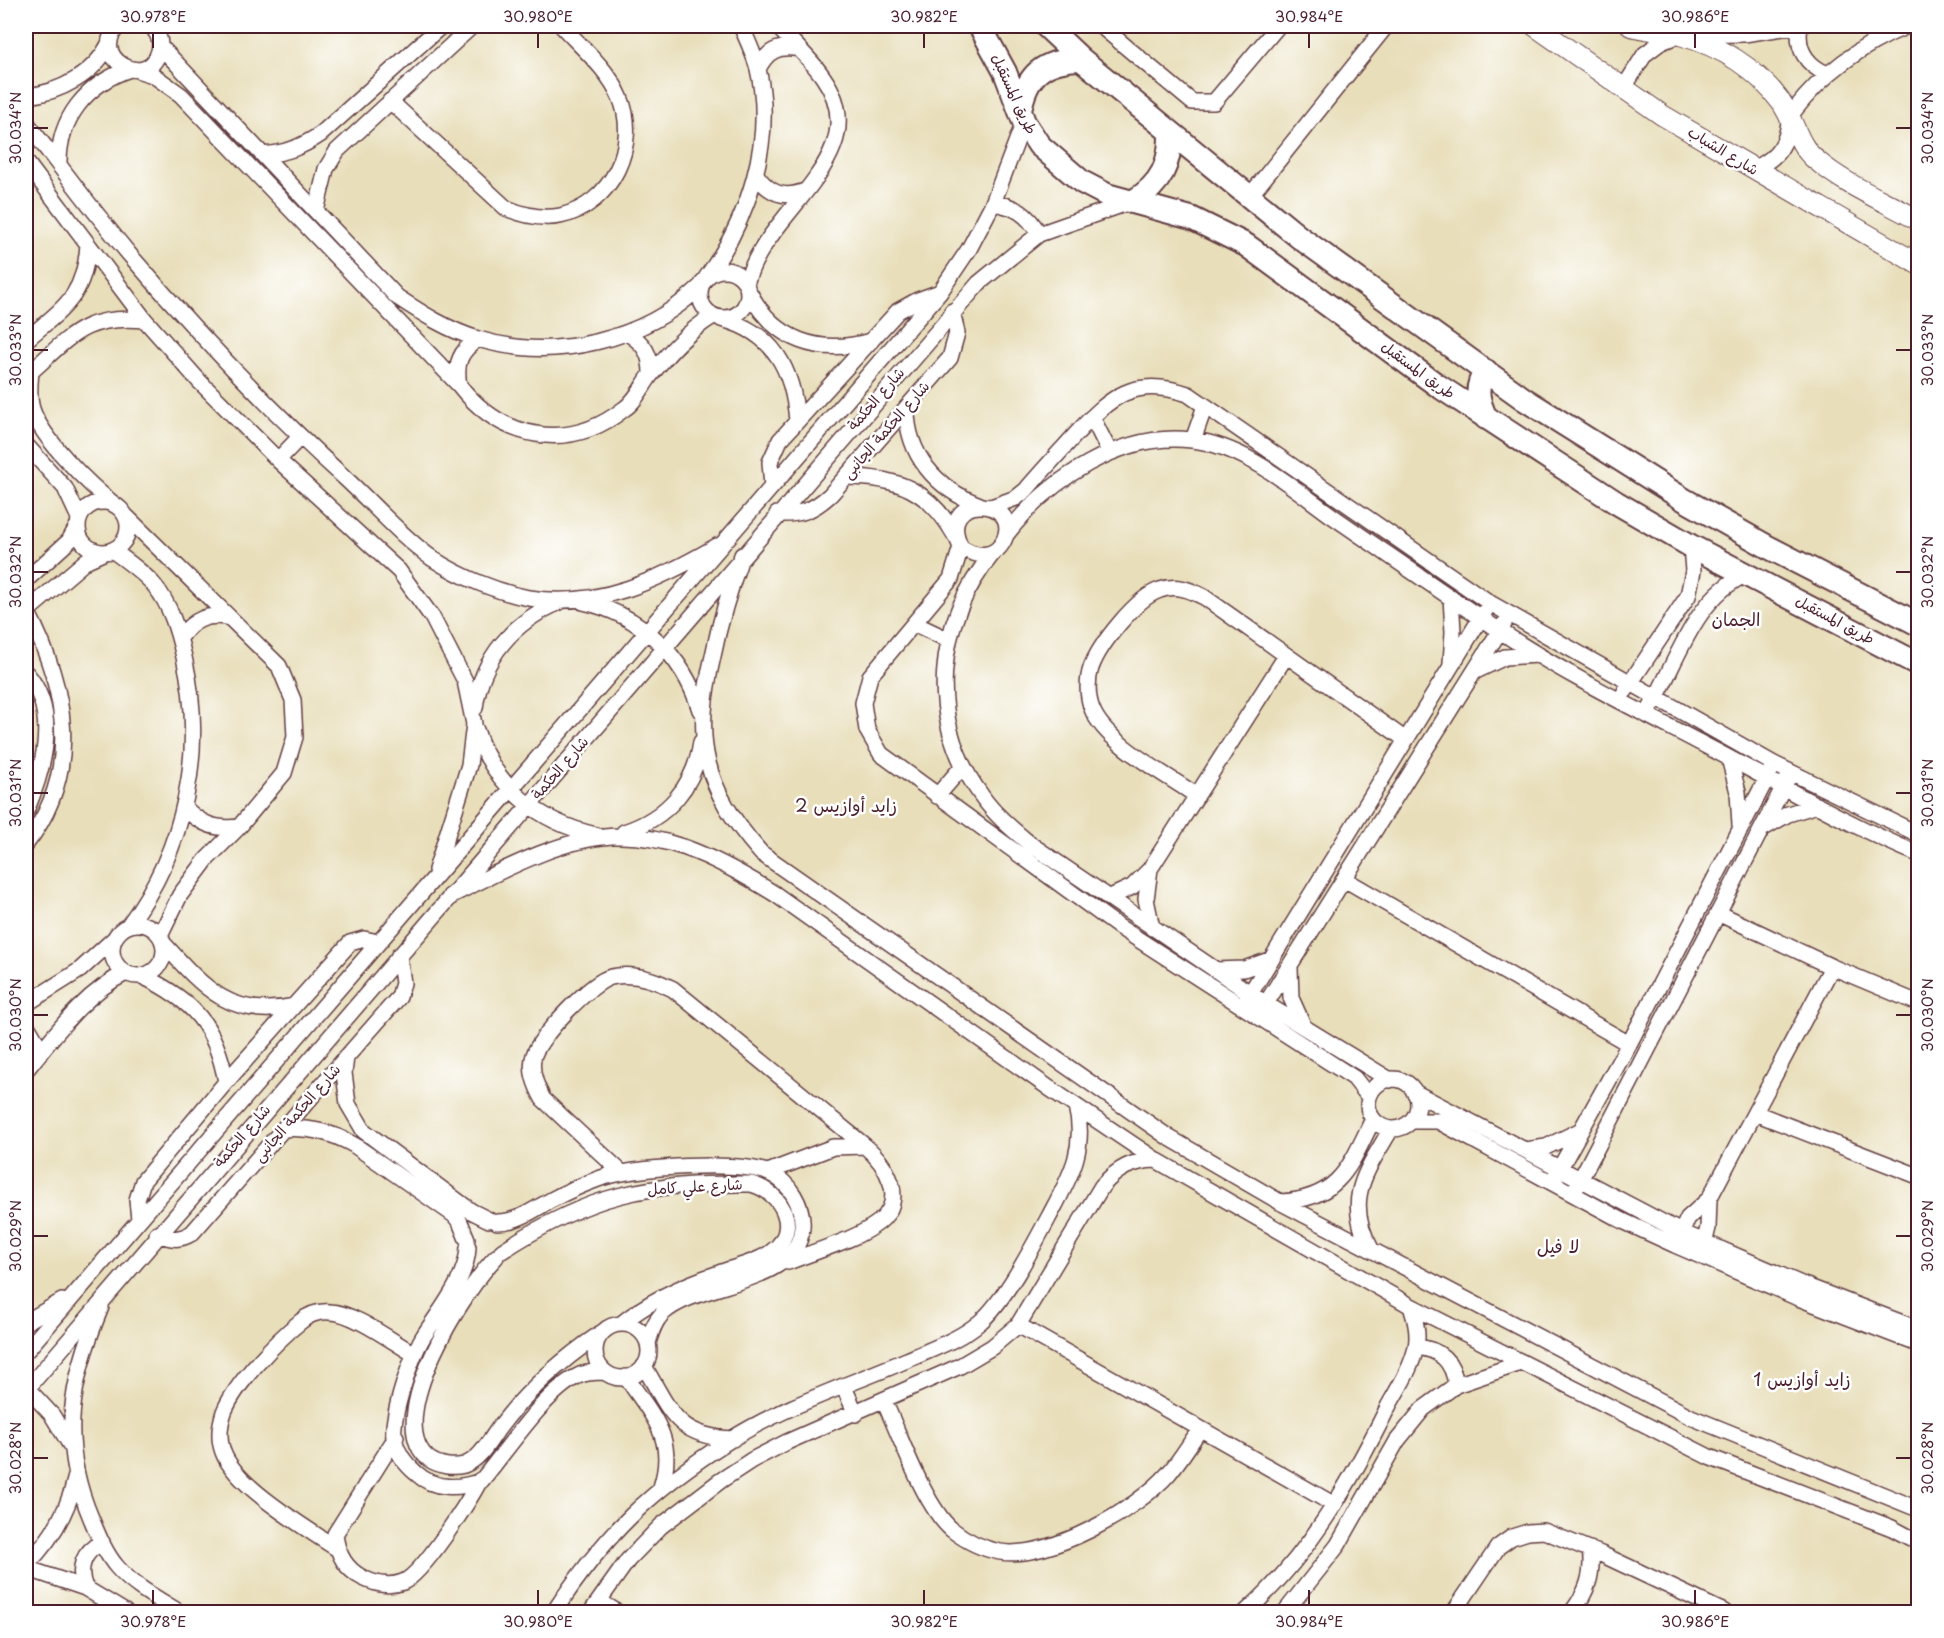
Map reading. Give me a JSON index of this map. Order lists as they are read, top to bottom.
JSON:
{
  "streets": {
    "main road": ["طريق المستقبل"],
    "street": [
      "شارع الشباب",
      "شارع الحكمة",
      "شارع الحكمة الجانبى",
      "شارع علي كامل"
    ]
  },
  "crossings": [
    ["طريق المستقبل", "شارع الحكمة"],
    ["شارع الحكمة", "شارع الحكمة الجانبى"]
  ],
  "districts": [
    "الجمان",
    "زايد أوازيس 2",
    "لا فيل",
    "زايد أوازيس 1"
  ],
  "coordinates": [
    "30.978°E",
    "30.980°E",
    "30.982°E",
    "30.984°E",
    "30.986°E",
    "30.034°N",
    "30.033°N",
    "30.032°N",
    "30.031°N",
    "30.030°N",
    "30.029°N",
    "30.028°N"
  ]
}
